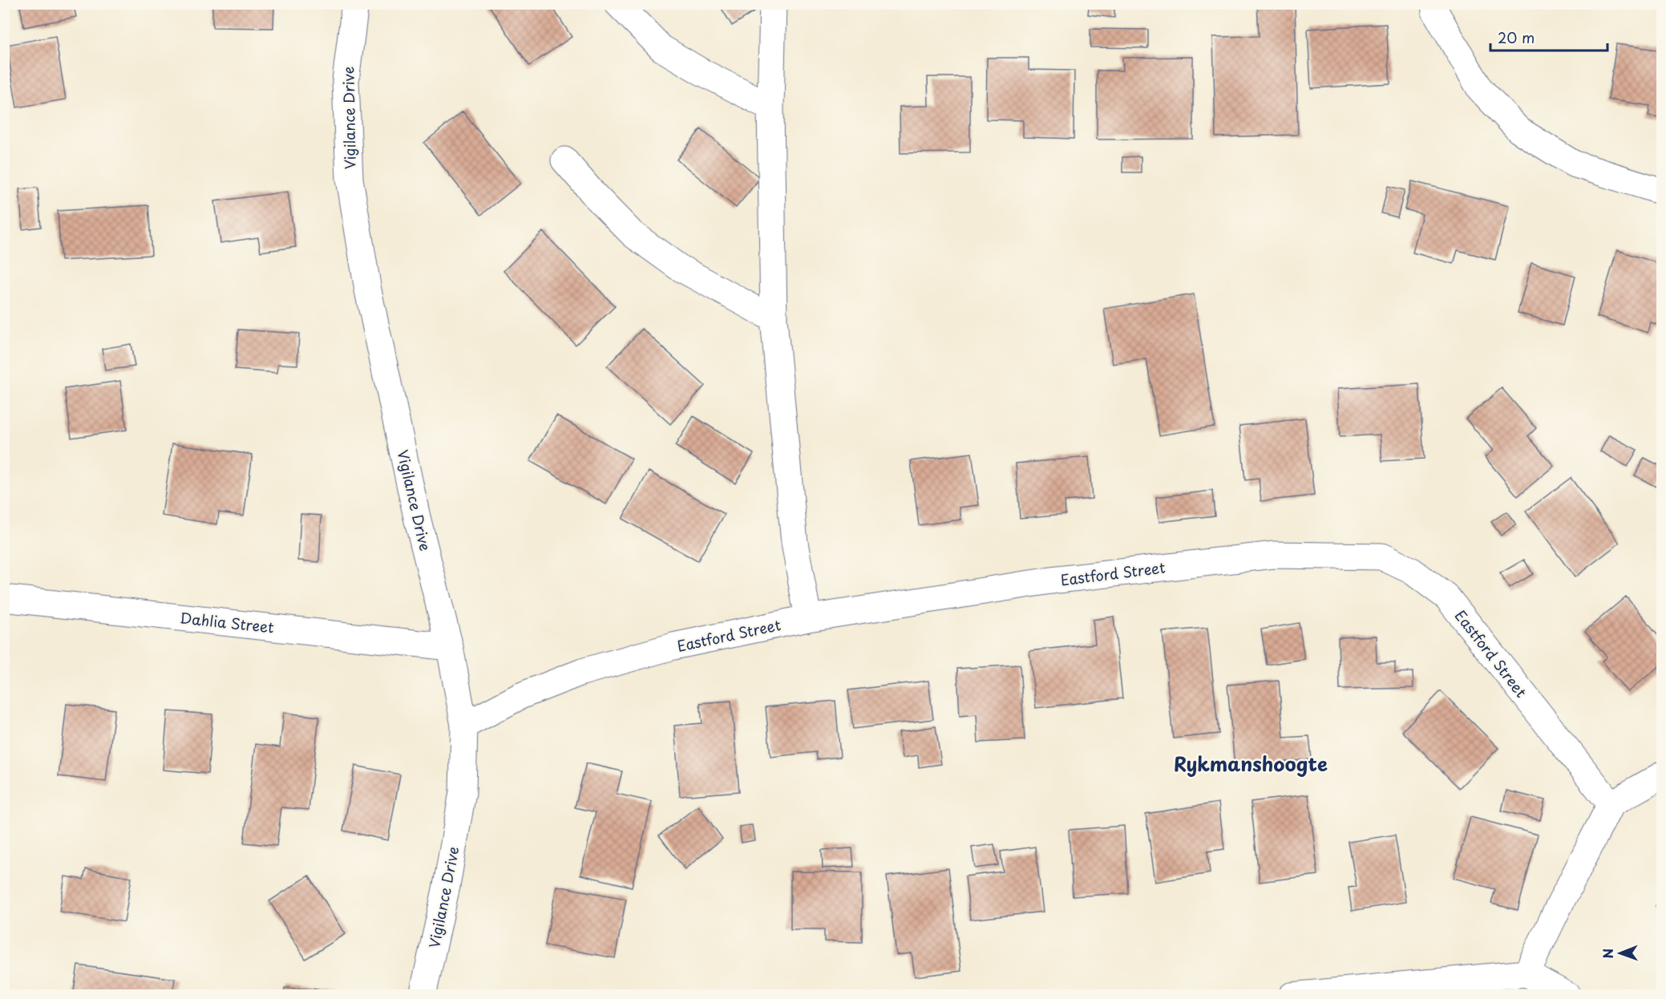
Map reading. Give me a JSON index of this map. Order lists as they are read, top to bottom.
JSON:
{
  "streets": {
    "street": ["Vigilance Drive", "Eastford Street", "Dahlia Street"]
  },
  "crossings": [
    ["Vigilance Drive", "Eastford Street"],
    ["Vigilance Drive", "Dahlia Street"]
  ],
  "districts": ["Rykmanshoogte"],
  "scale_bar": "20 m",
  "north": "left"
}
